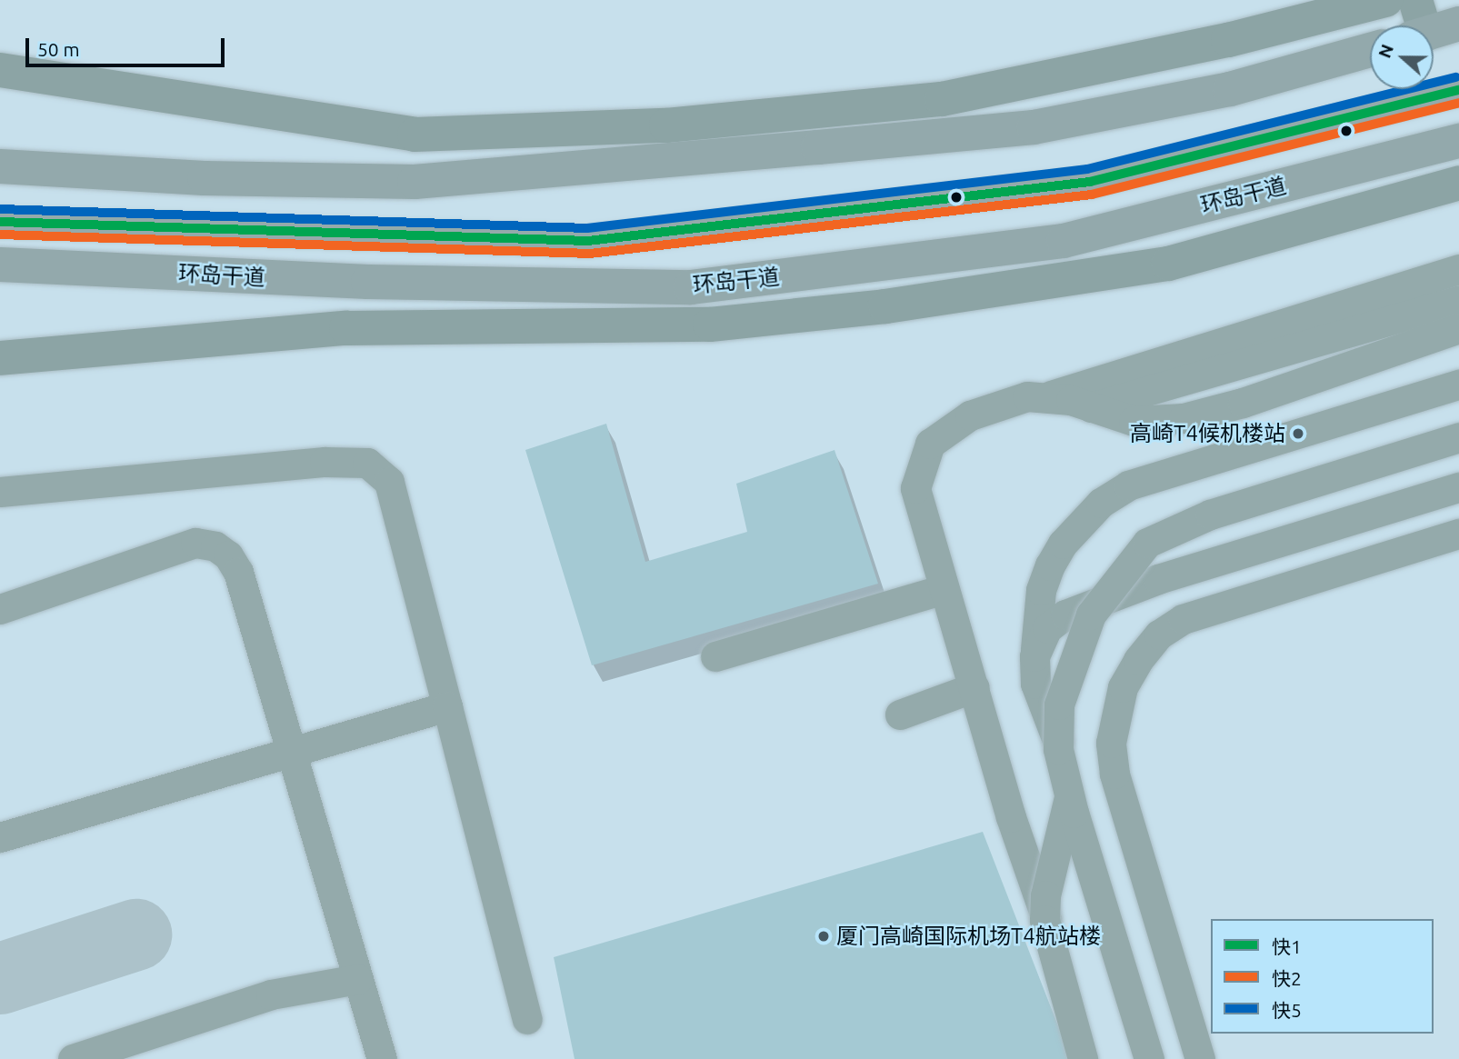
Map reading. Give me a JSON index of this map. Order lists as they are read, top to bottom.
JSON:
{
  "streets": {
    "highway": ["环岛干道"]
  },
  "places": ["高崎T4候机楼站", "厦门高崎国际机场T4航站楼"],
  "lines": ["transit line 快5", "transit line 快1", "transit line 快2"],
  "legend": ["快1", "快2", "快5"],
  "scale_bar": "50 m",
  "north": "left"
}
